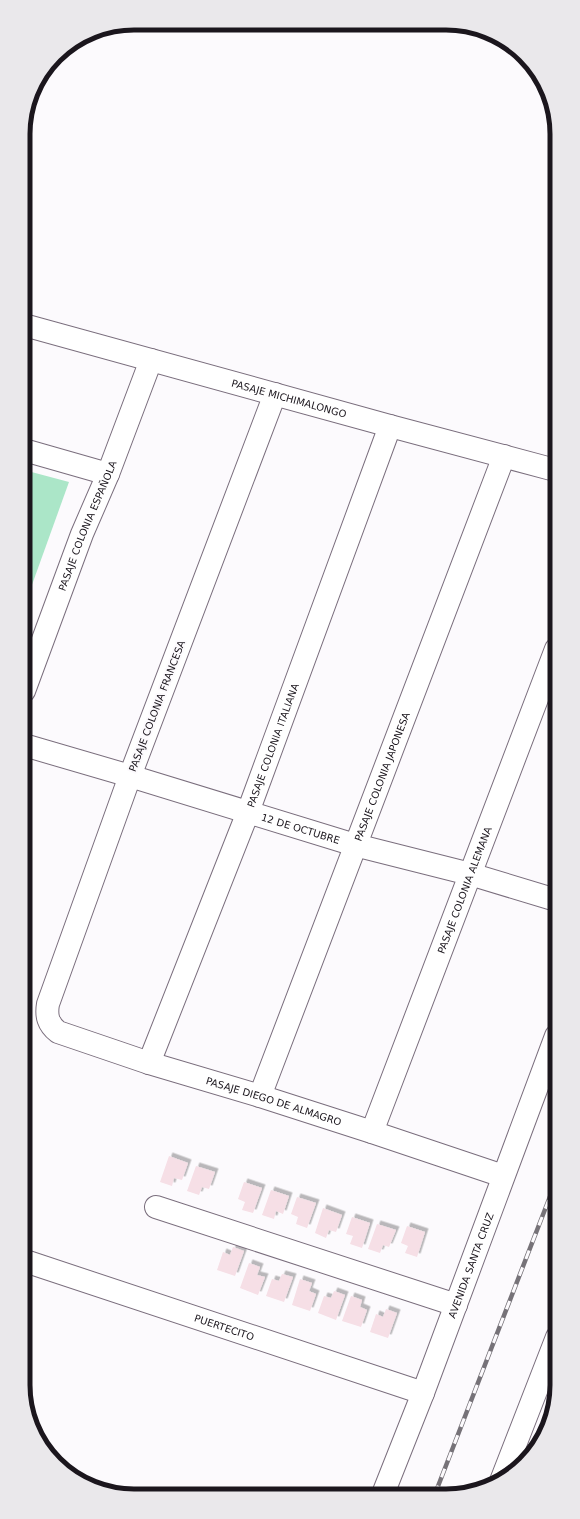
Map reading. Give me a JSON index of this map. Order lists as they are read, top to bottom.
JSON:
{
  "streets": {
    "street": [
      "PASAJE MICHIMALONGO",
      "PASAJE COLONIA ESPAÑOLA",
      "PASAJE COLONIA FRANCESA",
      "PASAJE COLONIA ITALIANA",
      "PASAJE COLONIA JAPONESA",
      "12 DE OCTUBRE",
      "PASAJE COLONIA ALEMANA",
      "PASAJE DIEGO DE ALMAGRO",
      "AVENIDA SANTA CRUZ",
      "PUERTECITO"
    ]
  },
  "crossings": [
    ["PASAJE MICHIMALONGO", "PASAJE COLONIA ESPAÑOLA"],
    ["PASAJE MICHIMALONGO", "PASAJE COLONIA FRANCESA"],
    ["PASAJE MICHIMALONGO", "PASAJE COLONIA ITALIANA"],
    ["PASAJE MICHIMALONGO", "PASAJE COLONIA JAPONESA"],
    ["PASAJE COLONIA FRANCESA", "12 DE OCTUBRE"],
    ["PASAJE COLONIA FRANCESA", "PASAJE DIEGO DE ALMAGRO"],
    ["PASAJE COLONIA ITALIANA", "12 DE OCTUBRE"],
    ["PASAJE COLONIA ITALIANA", "PASAJE DIEGO DE ALMAGRO"],
    ["PASAJE COLONIA JAPONESA", "12 DE OCTUBRE"],
    ["PASAJE COLONIA JAPONESA", "PASAJE DIEGO DE ALMAGRO"],
    ["12 DE OCTUBRE", "PASAJE COLONIA ALEMANA"],
    ["PASAJE COLONIA ALEMANA", "PASAJE DIEGO DE ALMAGRO"],
    ["PASAJE DIEGO DE ALMAGRO", "AVENIDA SANTA CRUZ"],
    ["AVENIDA SANTA CRUZ", "PUERTECITO"]
  ]
}
